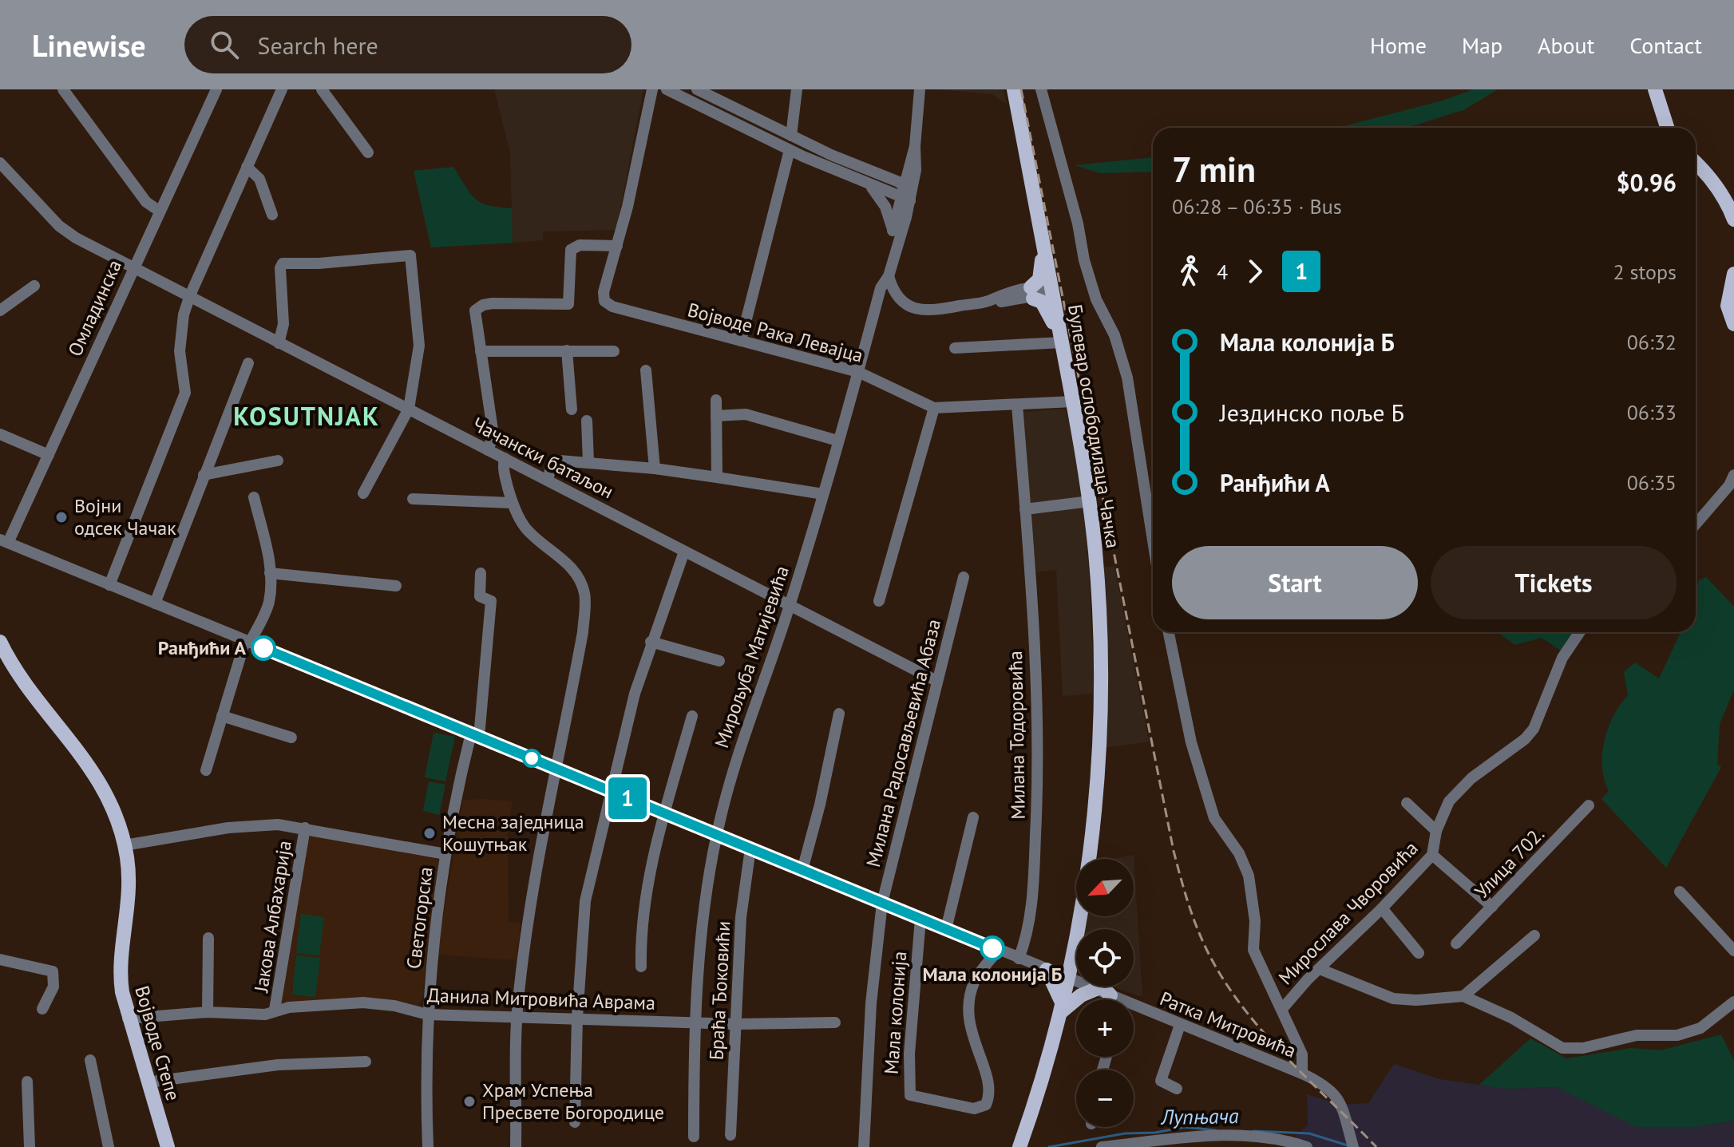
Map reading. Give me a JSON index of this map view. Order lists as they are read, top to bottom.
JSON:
{
  "streets": {
    "main road": ["Булевар ослободилаца Чачка", "Војводе Степе"],
    "street": [
      "Омладинска",
      "Војводе Рака Левајца",
      "Чачански батаљон",
      "Мирољуба Матијевића",
      "Милана Тодоровића",
      "Милана Радосављевића Абаза",
      "Улица 702.",
      "Мирослава Чворовића",
      "Јакова Албахарија",
      "Светогорска",
      "Браћа Ђоковићи",
      "Данила Митровића Аврама",
      "Мала колонија",
      "Ратка Митровића"
    ]
  },
  "crossings": [
    ["Омладинска", "Чачански батаљон"],
    ["Војводе Рака Левајца", "Булевар ослободилаца Чачка"],
    ["Војводе Рака Левајца", "Мирољуба Матијевића"],
    ["Војводе Рака Левајца", "Милана Тодоровића"],
    ["Чачански батаљон", "Мирољуба Матијевића"],
    ["Чачански батаљон", "Милана Радосављевића Абаза"],
    ["Мирољуба Матијевића", "Данила Митровића Аврама"],
    ["Јакова Албахарија", "Данила Митровића Аврама"],
    ["Светогорска", "Данила Митровића Аврама"],
    ["Браћа Ђоковићи", "Данила Митровића Аврама"],
    ["Данила Митровића Аврама", "Војводе Степе"]
  ],
  "districts": ["KOSUTNJAK"],
  "water": ["Лупњача"],
  "places": [
    "Војни одсек Чачак",
    "Ранђићи А",
    "Месна заједница Кошутњак",
    "Мала колонија Б",
    "Храм Успења Пресвете Богородице"
  ],
  "lines": ["bus line 1"],
  "north": "bottom left",
  "page": {
    "header": "Linewise",
    "search": "Search here",
    "nav": [
      "Home",
      "Map",
      "About",
      "Contact"
    ],
    "on_map": "1",
    "heading": ["7 min", "06:28 – 06:35 · Bus", "$0.96"],
    "legs": ["4", "1", "2 stops"],
    "list": [
      {
        "name": "Мала колонија Б",
        "value": "06:32"
      },
      {
        "name": "Јездинско поље Б",
        "value": "06:33"
      },
      {
        "name": "Ранђићи А",
        "value": "06:35"
      }
    ],
    "buttons": ["Start", "Tickets"],
    "map_buttons": ["+", "−"]
  }
}
